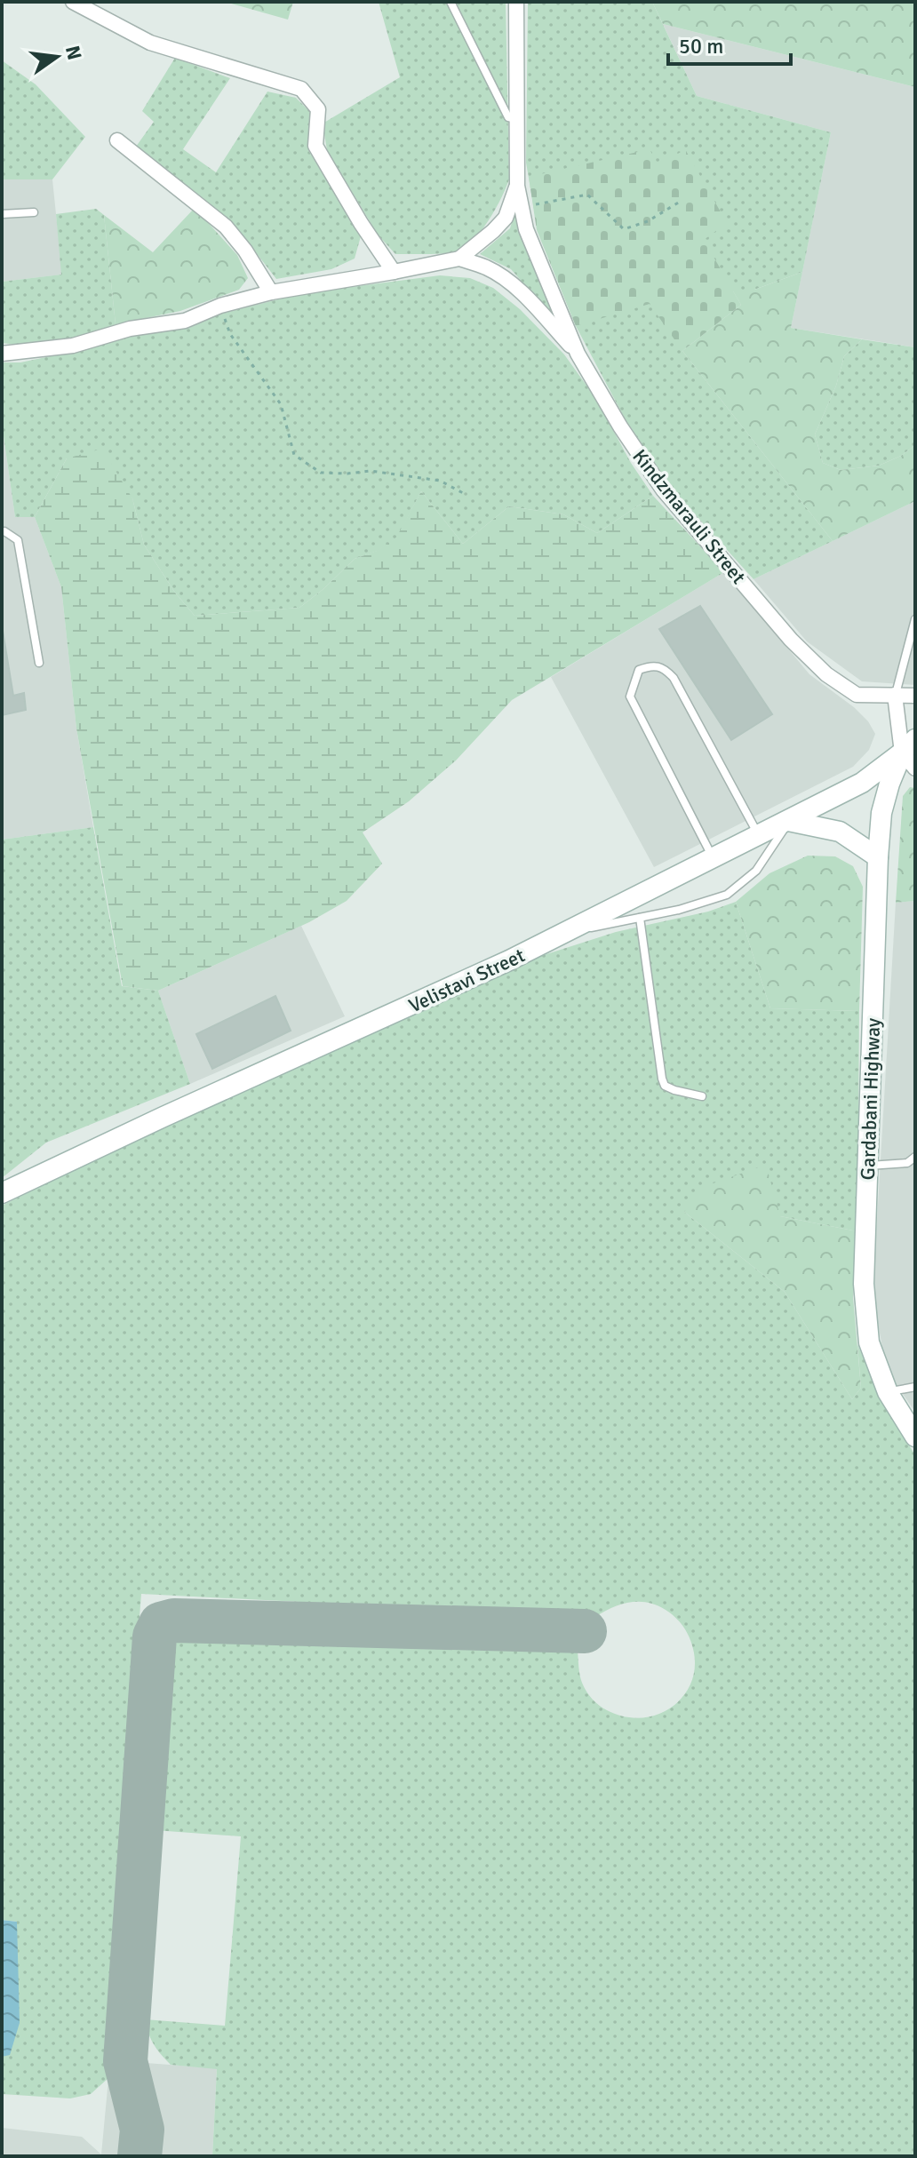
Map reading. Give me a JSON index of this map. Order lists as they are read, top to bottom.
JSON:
{
  "streets": {
    "street": ["Kindzmarauli Street", "Velistavi Street", "Gardabani Highway"]
  },
  "crossings": [
    ["Velistavi Street", "Gardabani Highway"]
  ],
  "scale_bar": "50 m",
  "north": "right"
}
